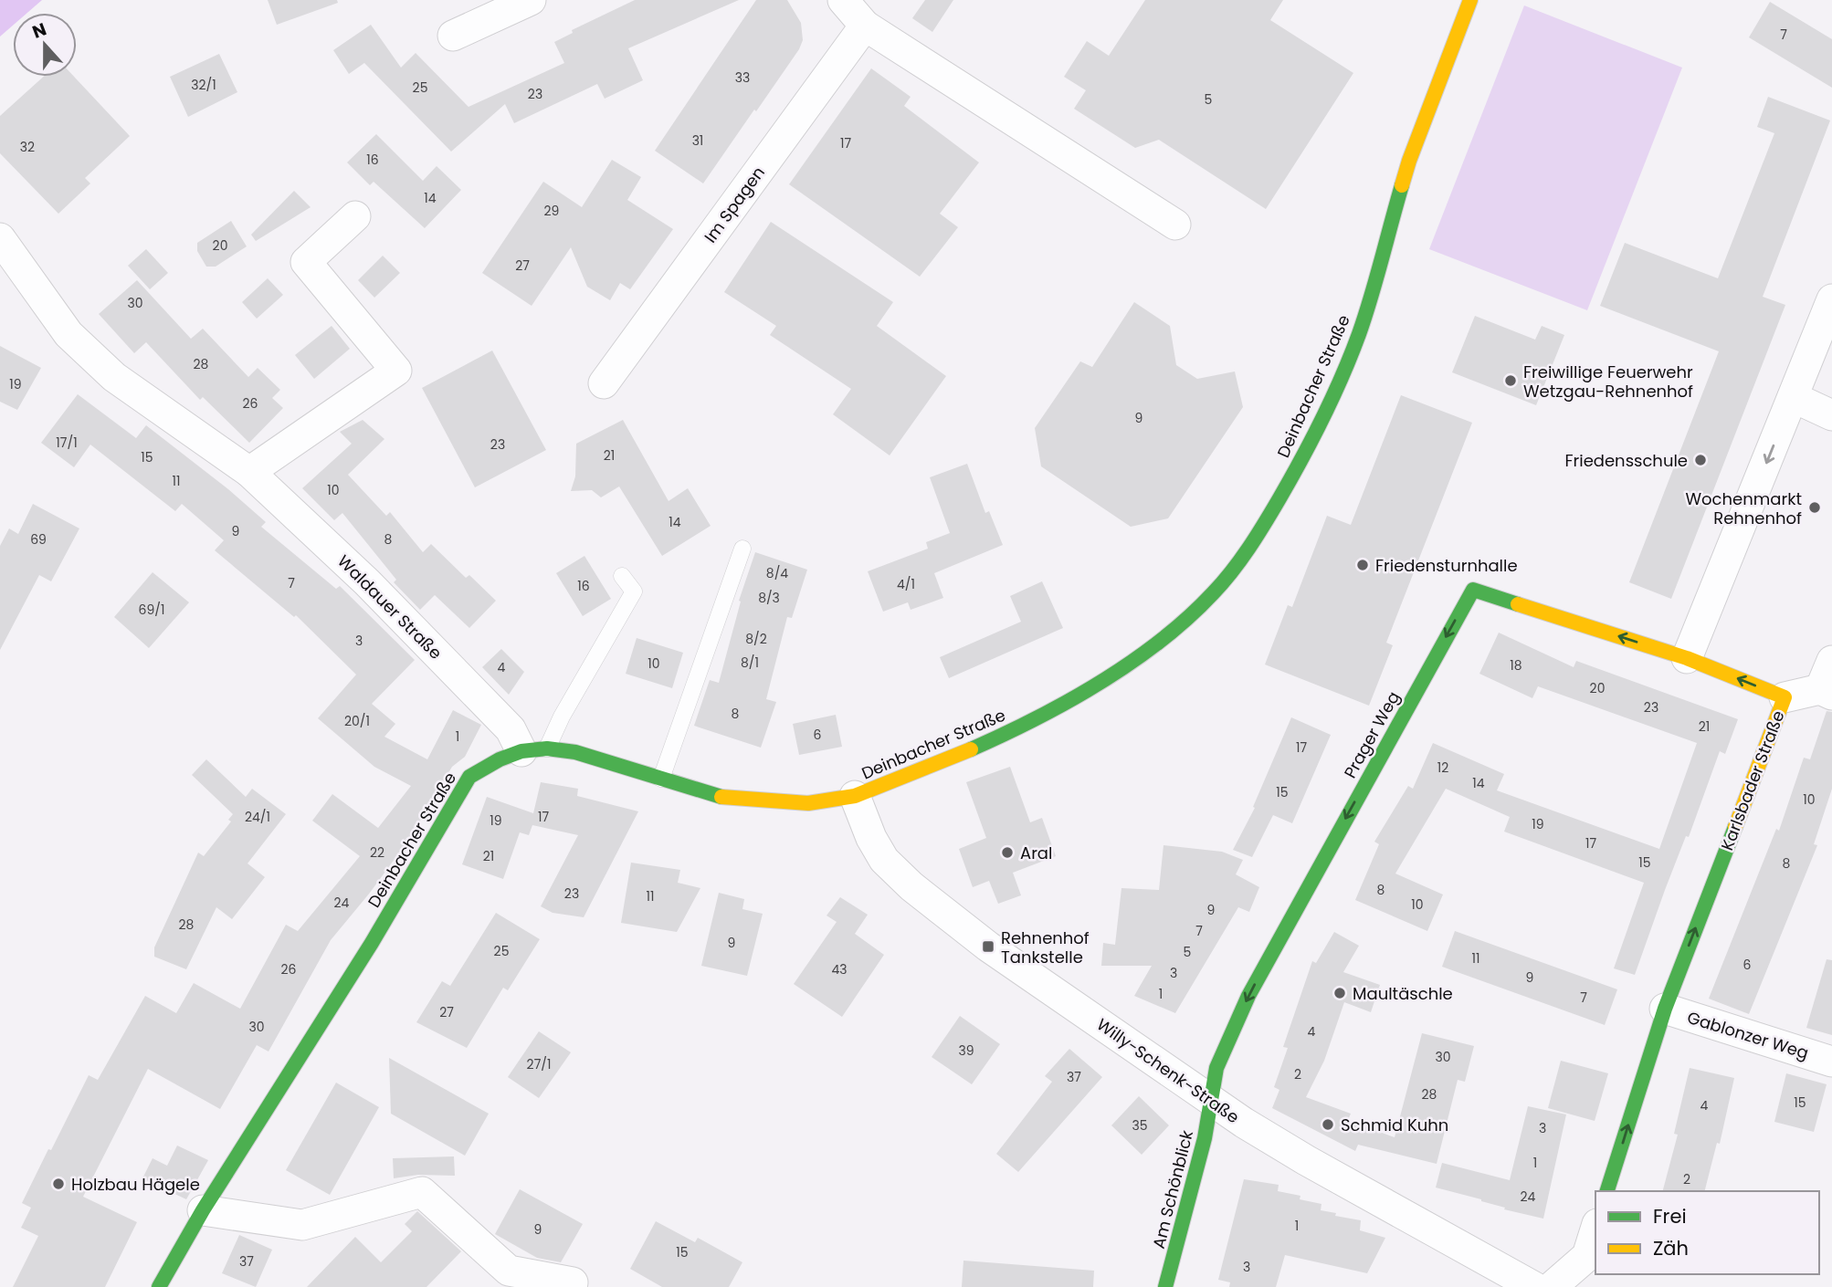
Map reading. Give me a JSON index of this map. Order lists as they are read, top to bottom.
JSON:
{
  "streets": {
    "street": [
      "Im Spagen",
      "Deinbacher Straße",
      "Waldauer Straße",
      "Prager Weg",
      "Karlsbader Straße",
      "Gablonzer Weg",
      "Willy-Schenk-Straße",
      "Am Schönblick"
    ]
  },
  "crossings": [
    ["Deinbacher Straße", "Waldauer Straße"],
    ["Deinbacher Straße", "Willy-Schenk-Straße"],
    ["Prager Weg", "Karlsbader Straße"],
    ["Prager Weg", "Willy-Schenk-Straße"],
    ["Prager Weg", "Am Schönblick"],
    ["Karlsbader Straße", "Gablonzer Weg"],
    ["Willy-Schenk-Straße", "Am Schönblick"]
  ],
  "one_way": ["Prager Weg", "Karlsbader Straße"],
  "places": {
    "other": [
      "Freiwillige Feuerwehr Wetzgau-Rehnenhof",
      "Friedensschule",
      "Wochenmarkt Rehnenhof",
      "Friedensturnhalle",
      "Aral",
      "Maultäschle",
      "Schmid Kuhn",
      "Holzbau Hägele"
    ],
    "transit": ["Rehnenhof Tankstelle"]
  },
  "house_numbers": [
    "7",
    "33",
    "32/1",
    "25",
    "23",
    "5",
    "31",
    "17",
    "32",
    "16",
    "14",
    "29",
    "20",
    "27",
    "30",
    "28",
    "19",
    "26",
    "9",
    "17/1",
    "23",
    "21",
    "15",
    "11",
    "10",
    "14",
    "9",
    "69",
    "8",
    "8/4",
    "7",
    "4/1",
    "16",
    "8/3",
    "69/1",
    "8/2",
    "3",
    "8/1",
    "10",
    "18",
    "4",
    "20",
    "23",
    "8",
    "20/1",
    "21",
    "6",
    "1",
    "17",
    "12",
    "14",
    "15",
    "10",
    "24/1",
    "17",
    "19",
    "19",
    "17",
    "22",
    "21",
    "15",
    "8",
    "8",
    "23",
    "11",
    "24",
    "10",
    "9",
    "28",
    "7",
    "9",
    "25",
    "5",
    "11",
    "6",
    "26",
    "43",
    "3",
    "9",
    "1",
    "7",
    "27",
    "30",
    "4",
    "39",
    "30",
    "27/1",
    "2",
    "37",
    "28",
    "15",
    "4",
    "35",
    "3",
    "1",
    "2",
    "24",
    "1",
    "9",
    "15",
    "37",
    "3"
  ],
  "legend": ["Frei", "Zäh"],
  "north": "top"
}
